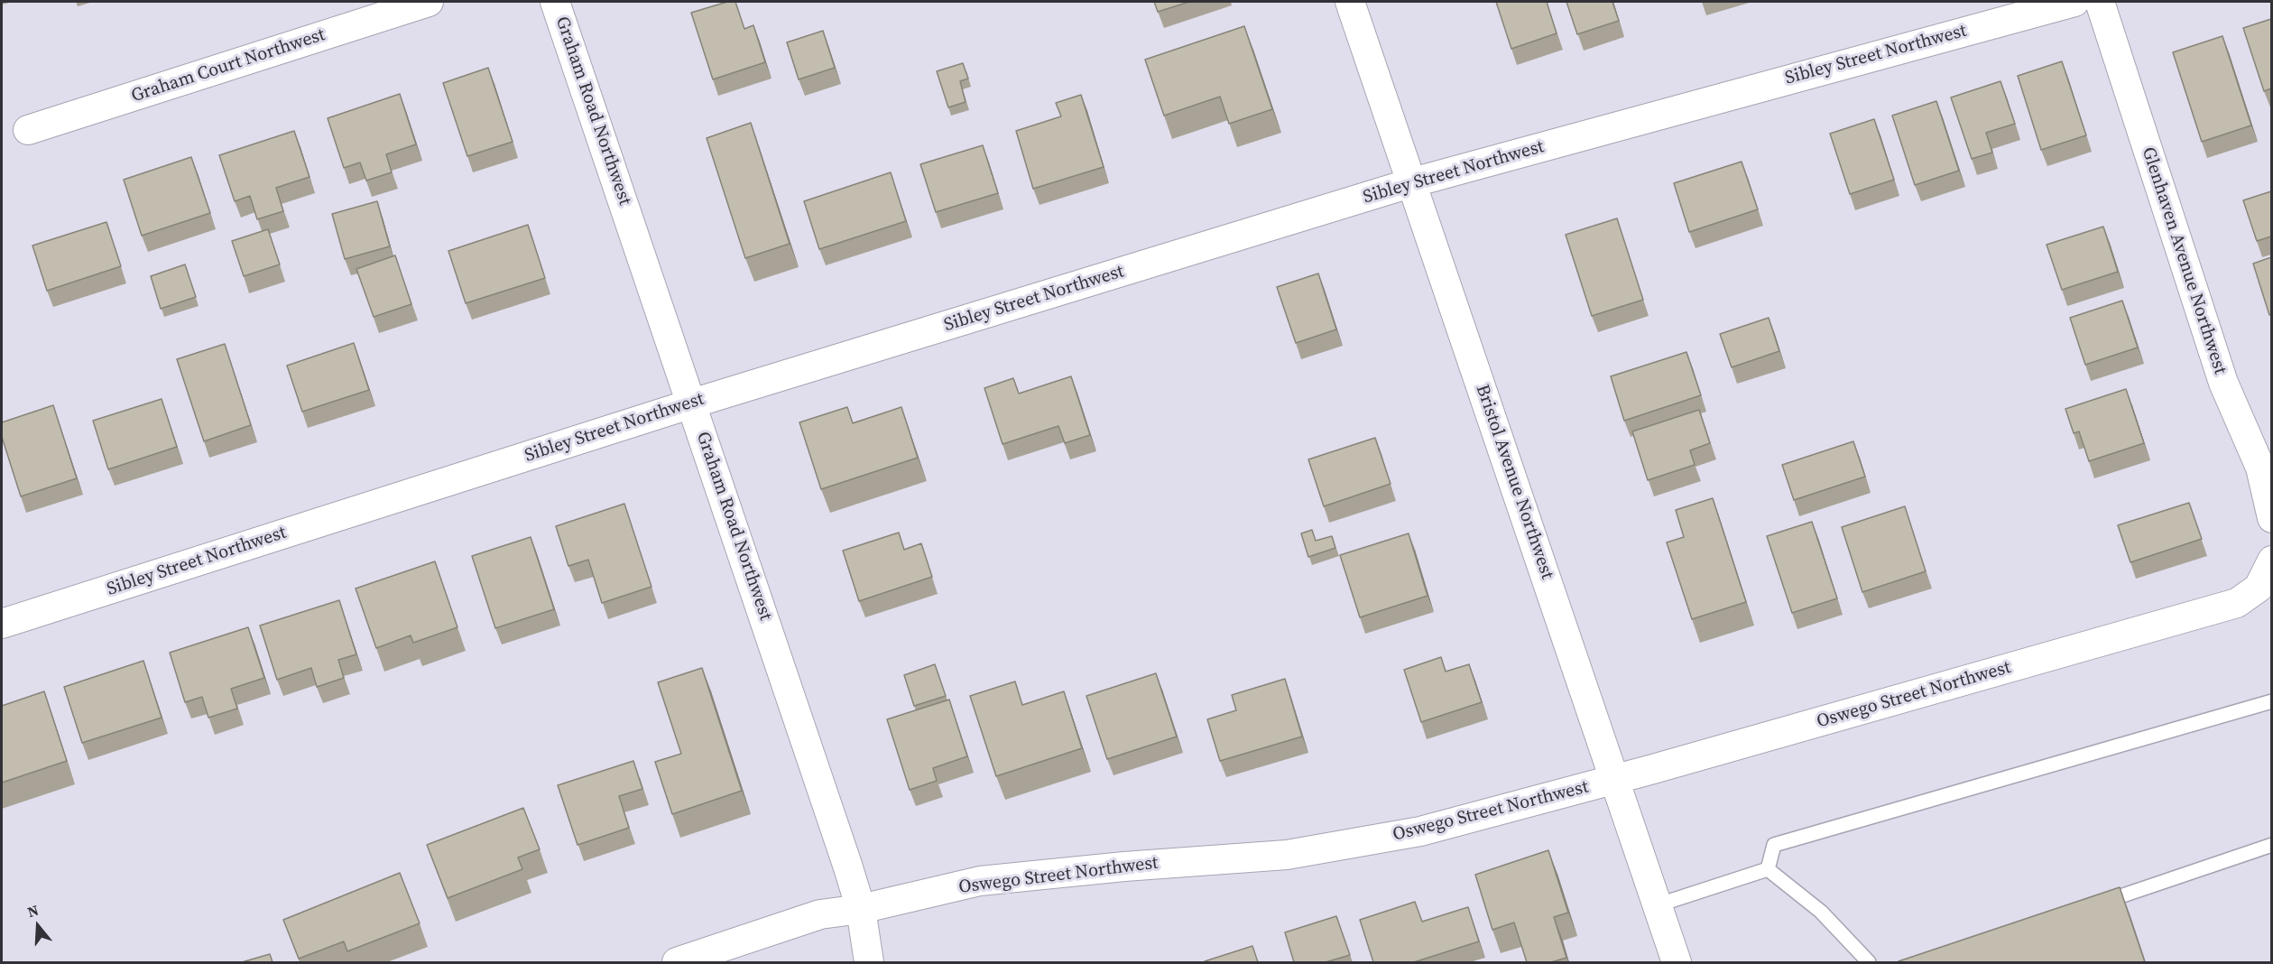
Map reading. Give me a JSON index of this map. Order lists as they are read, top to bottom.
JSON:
{
  "streets": {
    "street": [
      "Sibley Street Northwest",
      "Graham Court Northwest",
      "Graham Road Northwest",
      "Glenhaven Avenue Northwest",
      "Bristol Avenue Northwest",
      "Oswego Street Northwest"
    ]
  },
  "crossings": [
    ["Sibley Street Northwest", "Graham Road Northwest"],
    ["Sibley Street Northwest", "Bristol Avenue Northwest"],
    ["Graham Road Northwest", "Oswego Street Northwest"],
    ["Bristol Avenue Northwest", "Oswego Street Northwest"]
  ],
  "north": "top"
}
